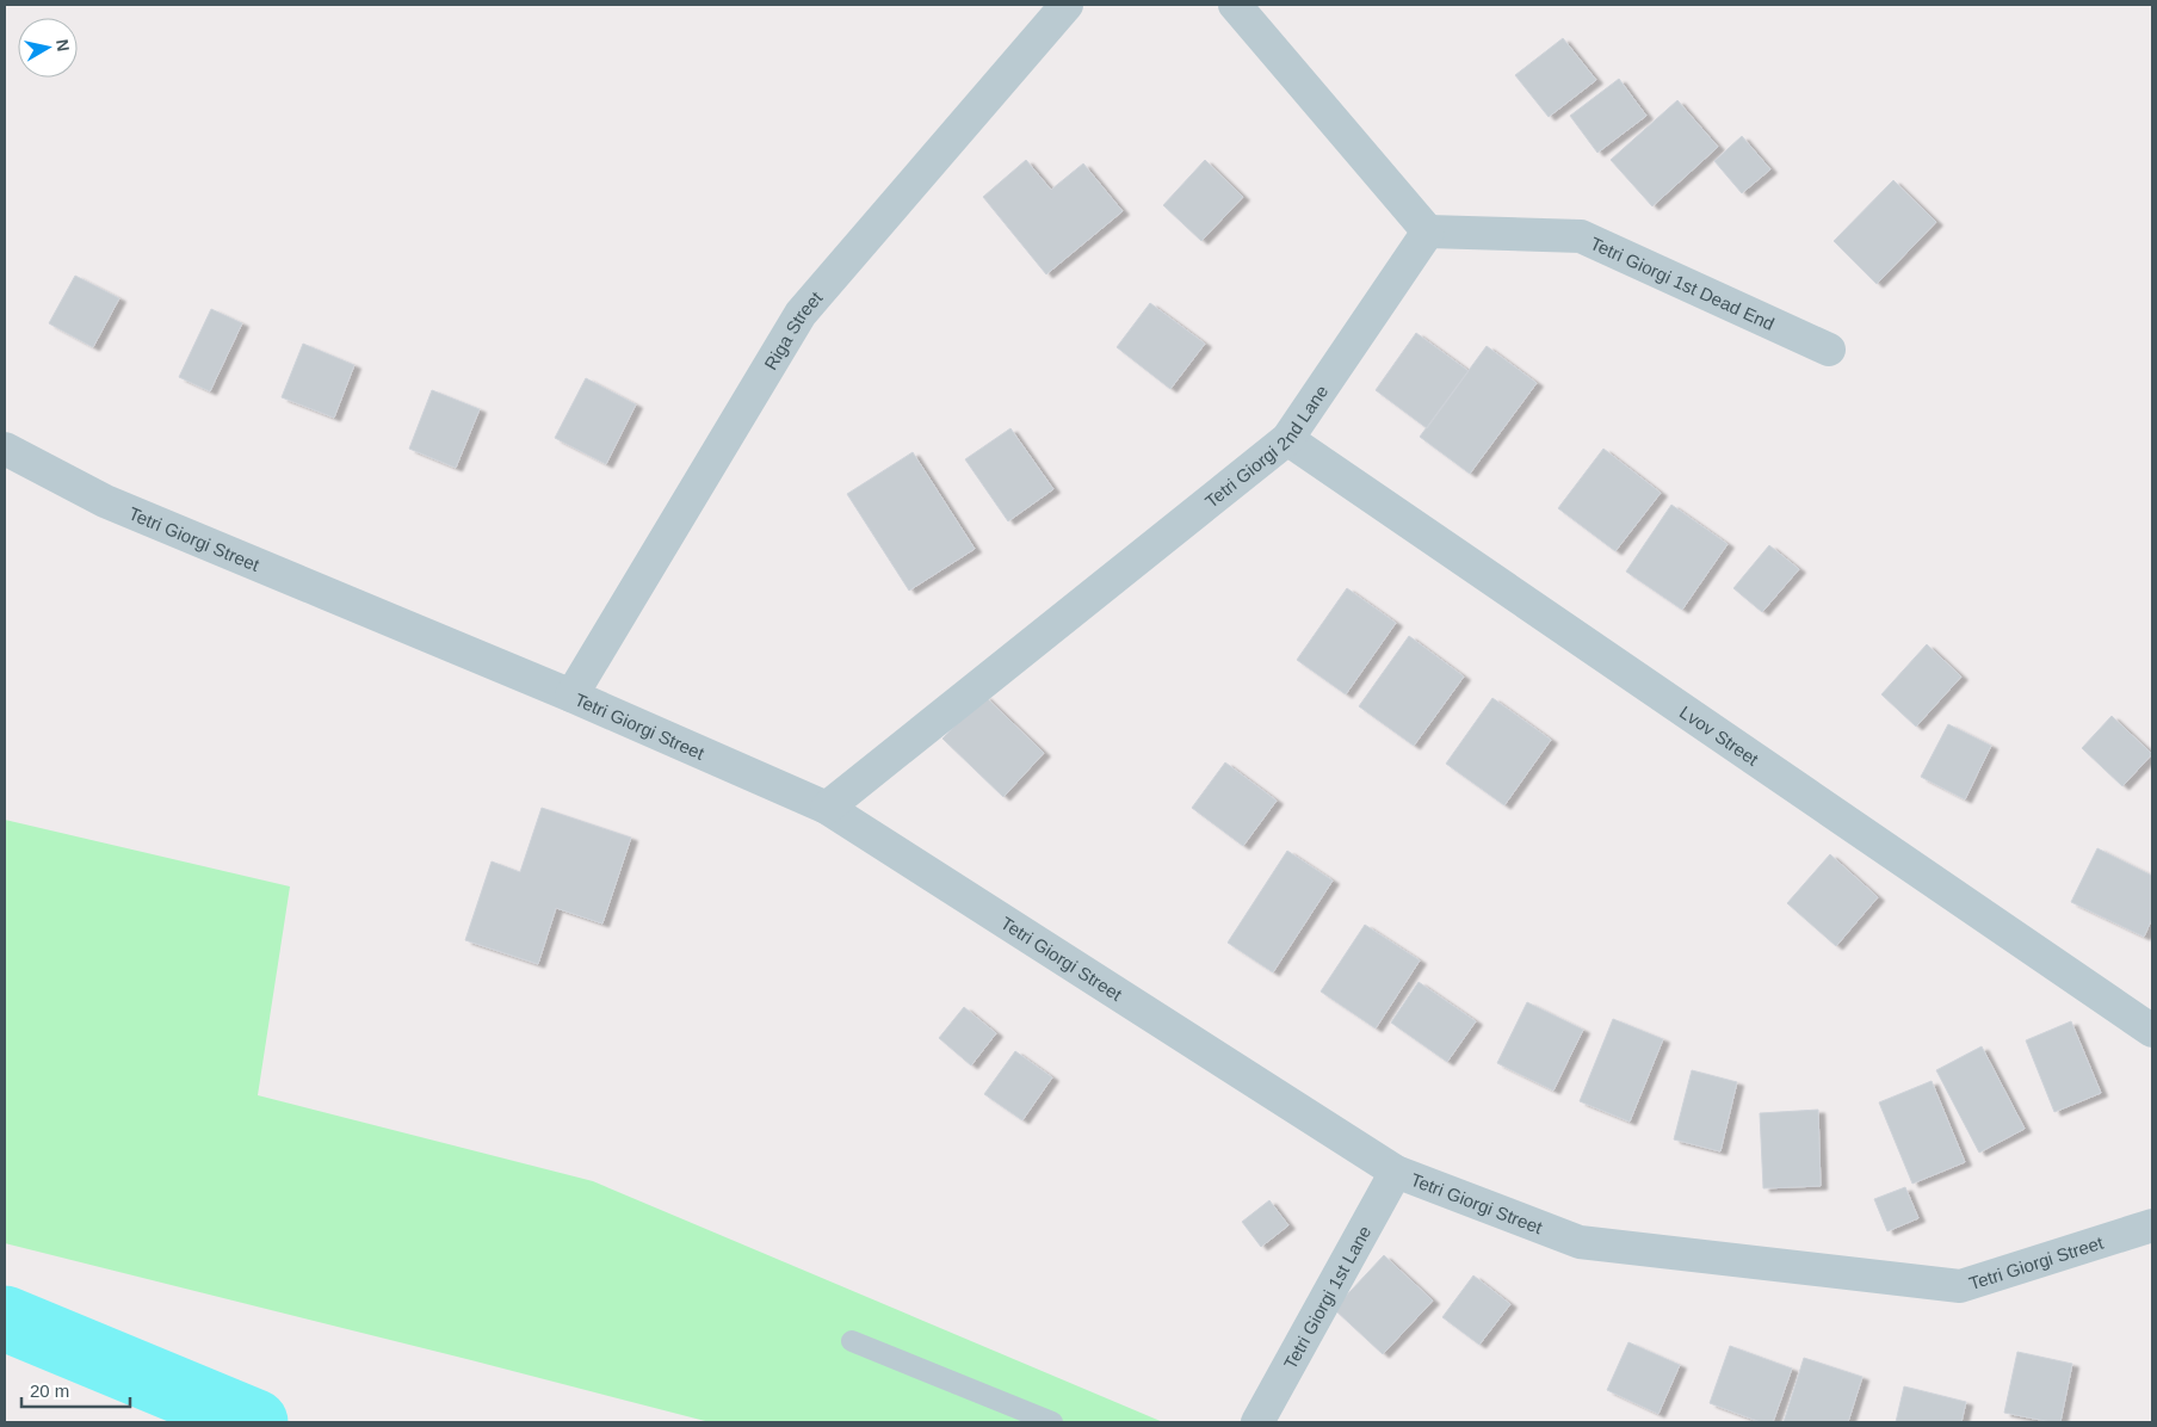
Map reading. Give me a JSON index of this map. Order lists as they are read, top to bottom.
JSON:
{
  "streets": {
    "street": [
      "Tetri Giorgi 1st Dead End",
      "Riga Street",
      "Tetri Giorgi 2nd Lane",
      "Tetri Giorgi Street",
      "Lvov Street",
      "Tetri Giorgi 1st Lane"
    ]
  },
  "crossings": [
    ["Tetri Giorgi 1st Dead End", "Tetri Giorgi 2nd Lane"],
    ["Riga Street", "Tetri Giorgi Street"],
    ["Tetri Giorgi 2nd Lane", "Tetri Giorgi Street"],
    ["Tetri Giorgi 2nd Lane", "Lvov Street"],
    ["Tetri Giorgi Street", "Tetri Giorgi 1st Lane"]
  ],
  "scale_bar": "20 m",
  "north": "right"
}
